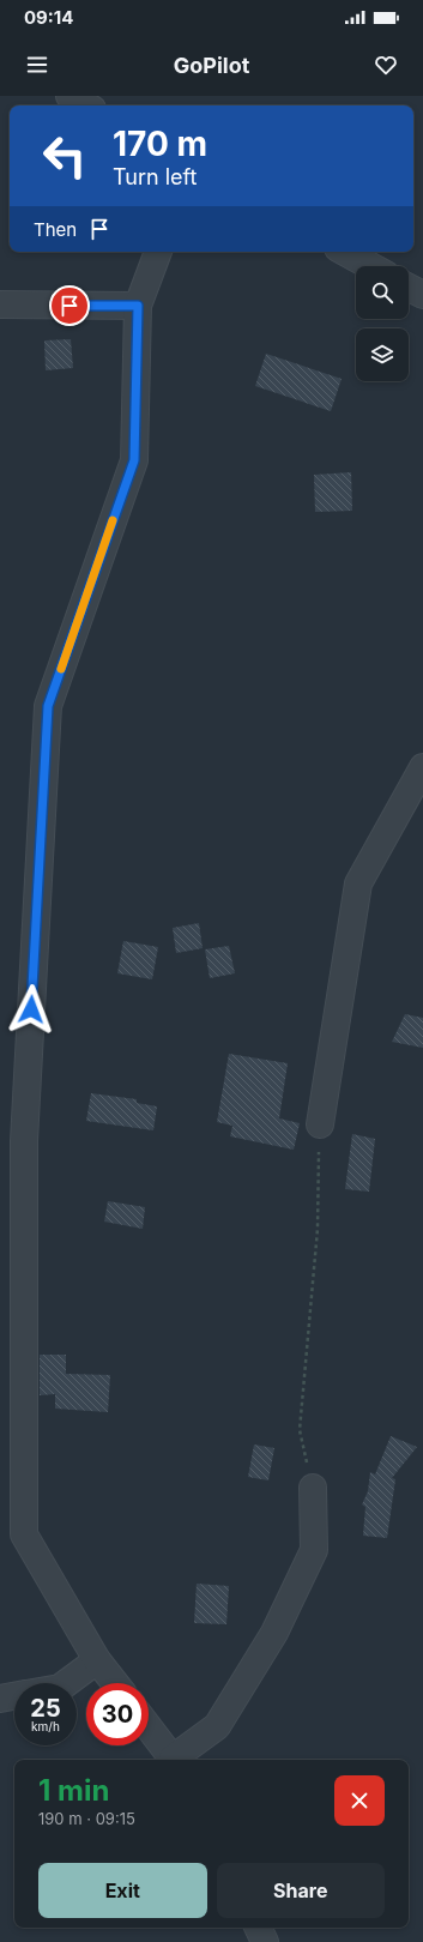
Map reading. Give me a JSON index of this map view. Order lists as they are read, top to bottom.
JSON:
{
  "page": {
    "status": "09:14",
    "header": "GoPilot",
    "turn": ["170 m", "Turn left"],
    "then": "Then",
    "speed": "25 km/h",
    "limit": "30",
    "heading": ["1 min", "190 m · 09:15"],
    "buttons": ["Exit", "Share"]
  }
}
